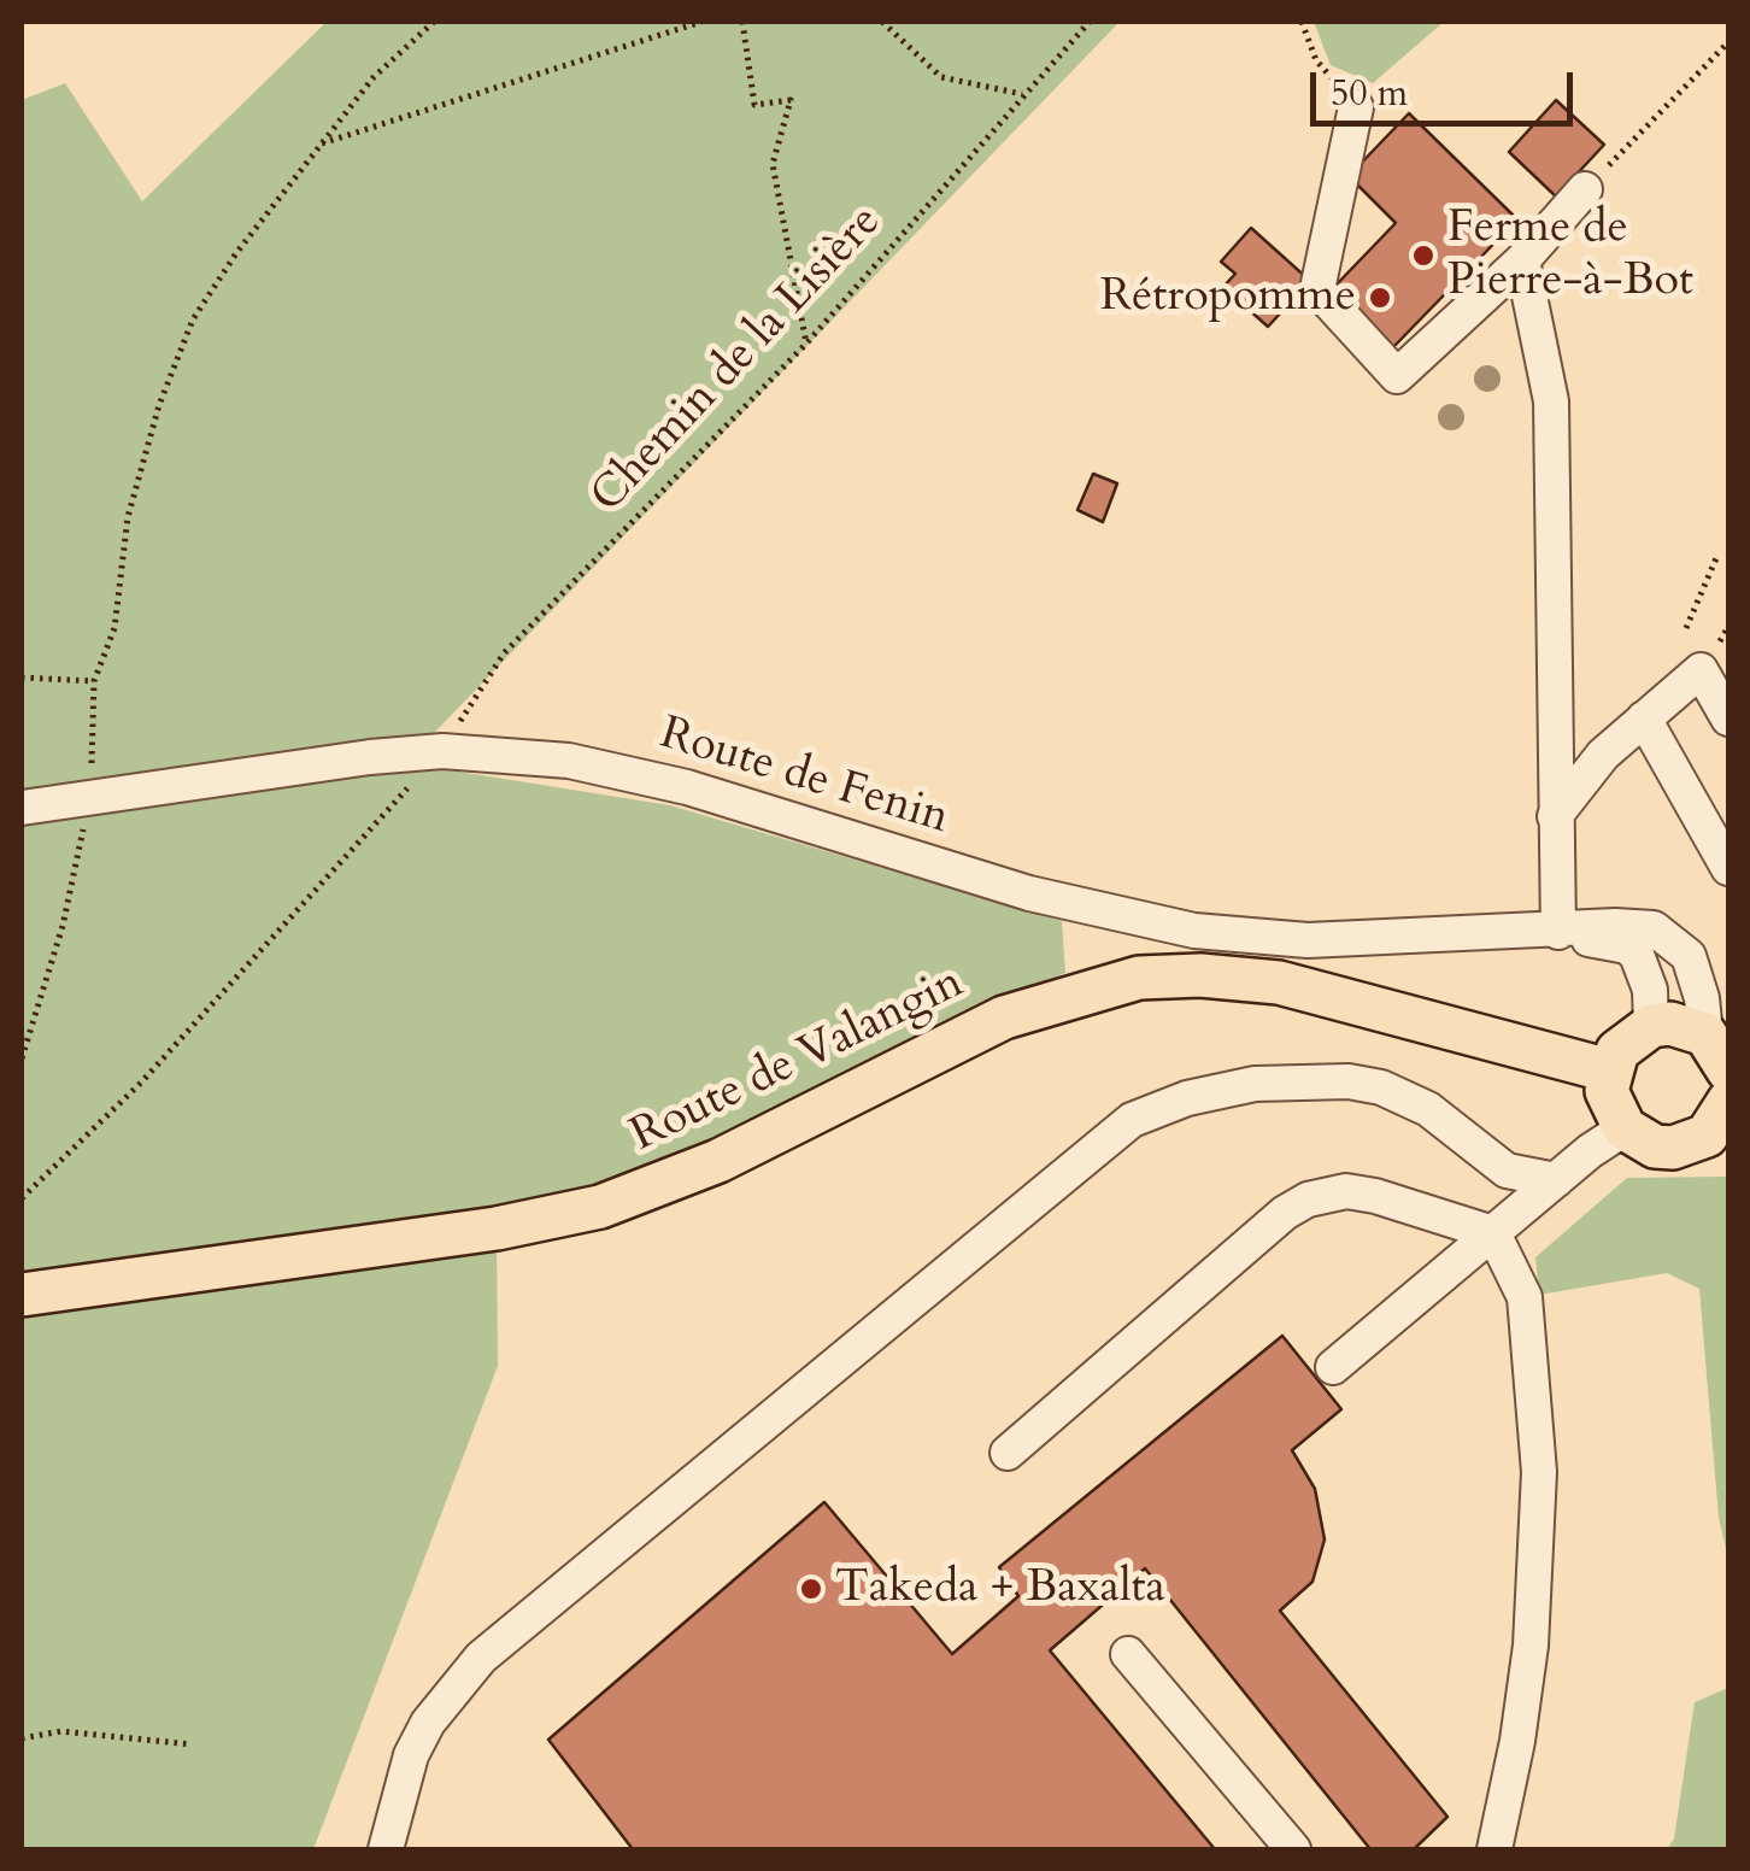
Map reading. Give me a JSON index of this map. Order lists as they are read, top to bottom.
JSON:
{
  "streets": {
    "main road": ["Route de Valangin"],
    "street": ["Route de Fenin"],
    "path": ["Chemin de la Lisière"]
  },
  "crossings": [
    ["Chemin de la Lisière", "Route de Fenin"]
  ],
  "places": ["Ferme de Pierre-à-Bot", "Rétropomme", "Takeda + Baxalta"],
  "scale_bar": "50 m"
}
